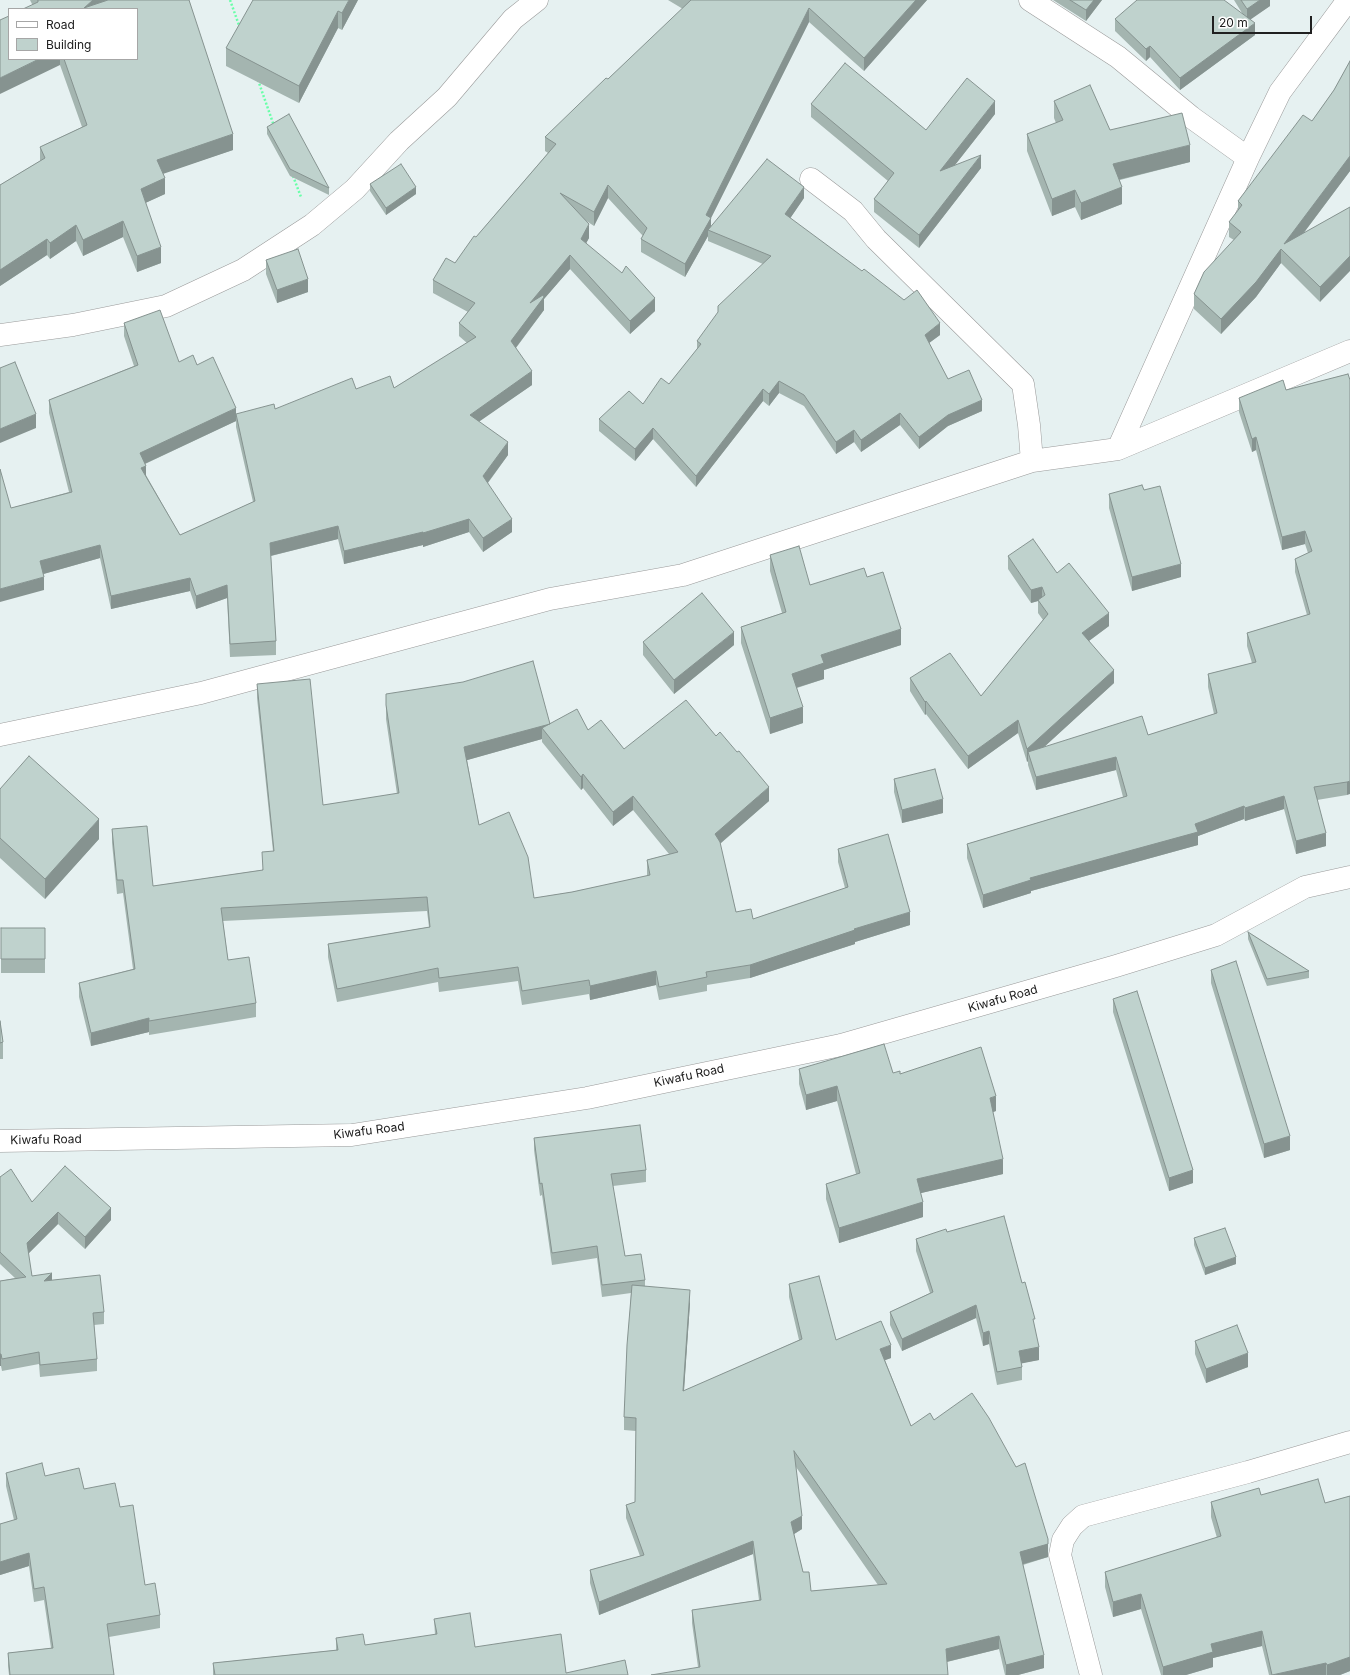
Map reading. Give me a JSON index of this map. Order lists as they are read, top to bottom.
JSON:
{
  "streets": {
    "street": ["Kiwafu Road"]
  },
  "legend": ["Road", "Building"],
  "scale_bar": "20 m"
}
